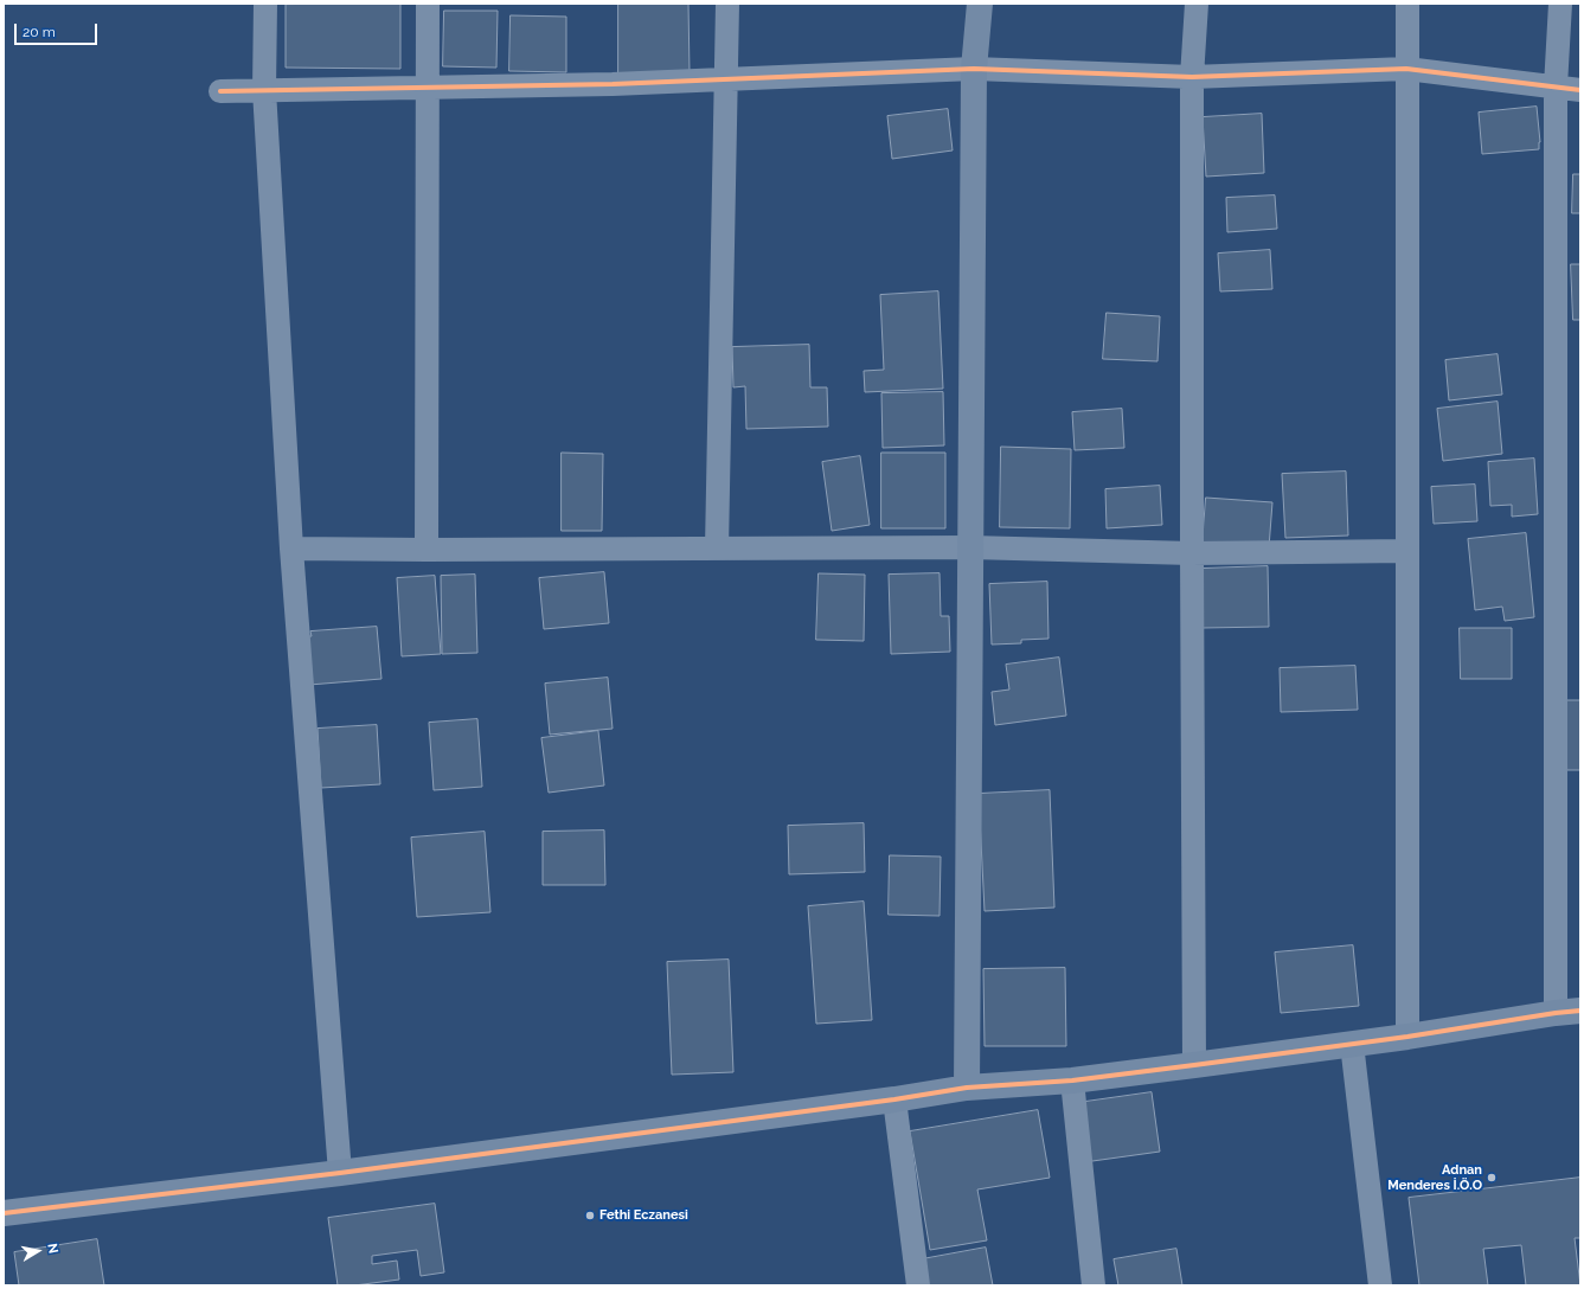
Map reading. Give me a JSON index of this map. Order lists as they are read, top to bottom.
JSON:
{
  "places": ["Adnan Menderes İ.Ö.O", "Fethi Eczanesi"],
  "scale_bar": "20 m",
  "north": "right"
}
